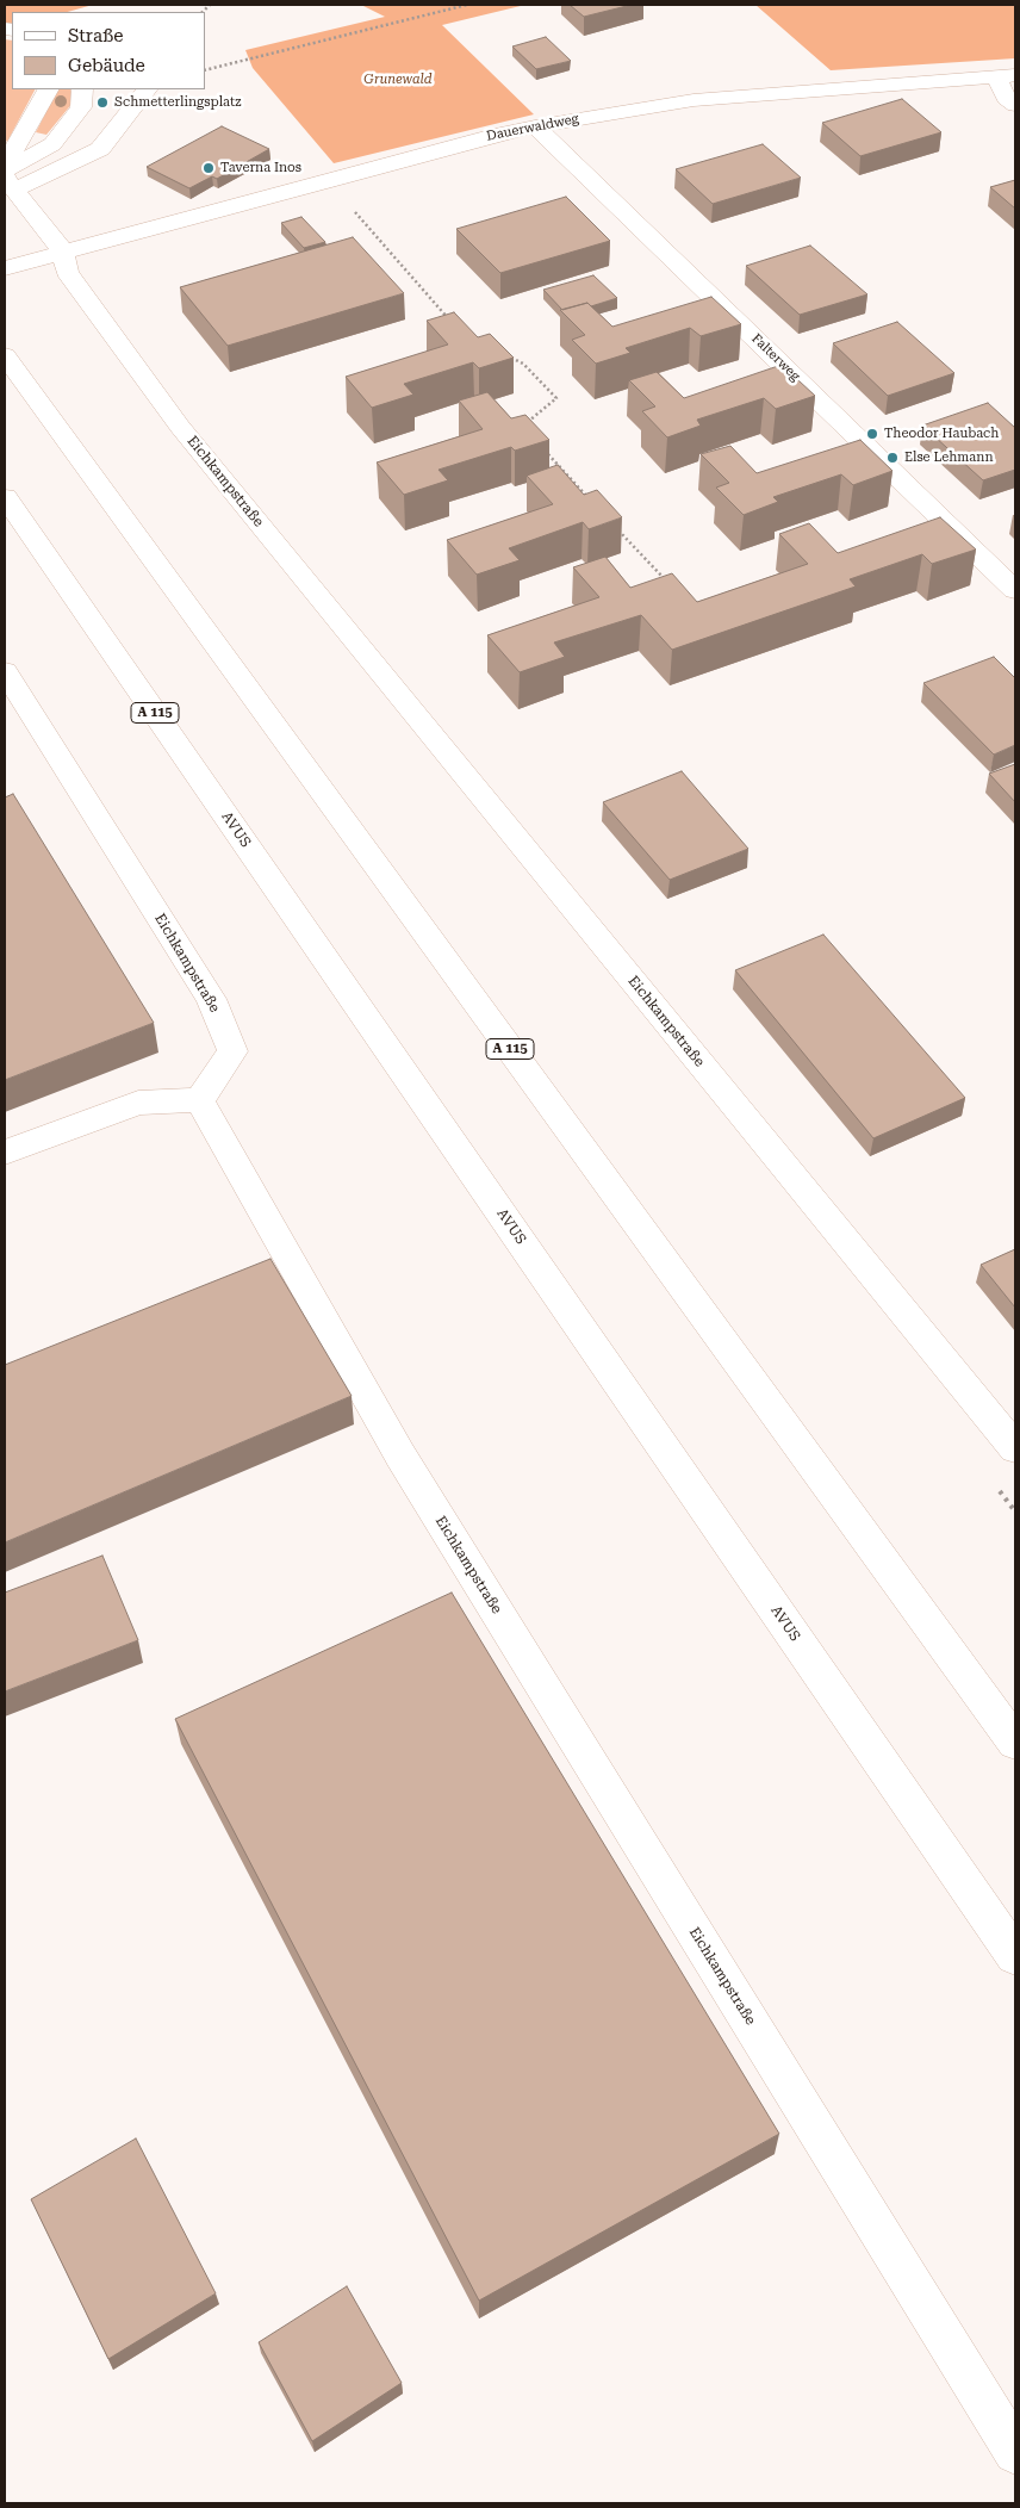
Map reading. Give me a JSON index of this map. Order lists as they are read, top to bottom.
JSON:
{
  "streets": {
    "main road": [
      "Dauerwaldweg",
      "Falterweg",
      "Eichkampstraße",
      "A 115",
      "AVUS"
    ]
  },
  "crossings": [
    ["Dauerwaldweg", "Falterweg"],
    ["Dauerwaldweg", "Eichkampstraße"]
  ],
  "parks": ["Grunewald"],
  "places": [
    "Schmetterlingsplatz",
    "Taverna Inos",
    "Theodor Haubach",
    "Else Lehmann"
  ],
  "legend": ["Straße", "Gebäude"]
}
